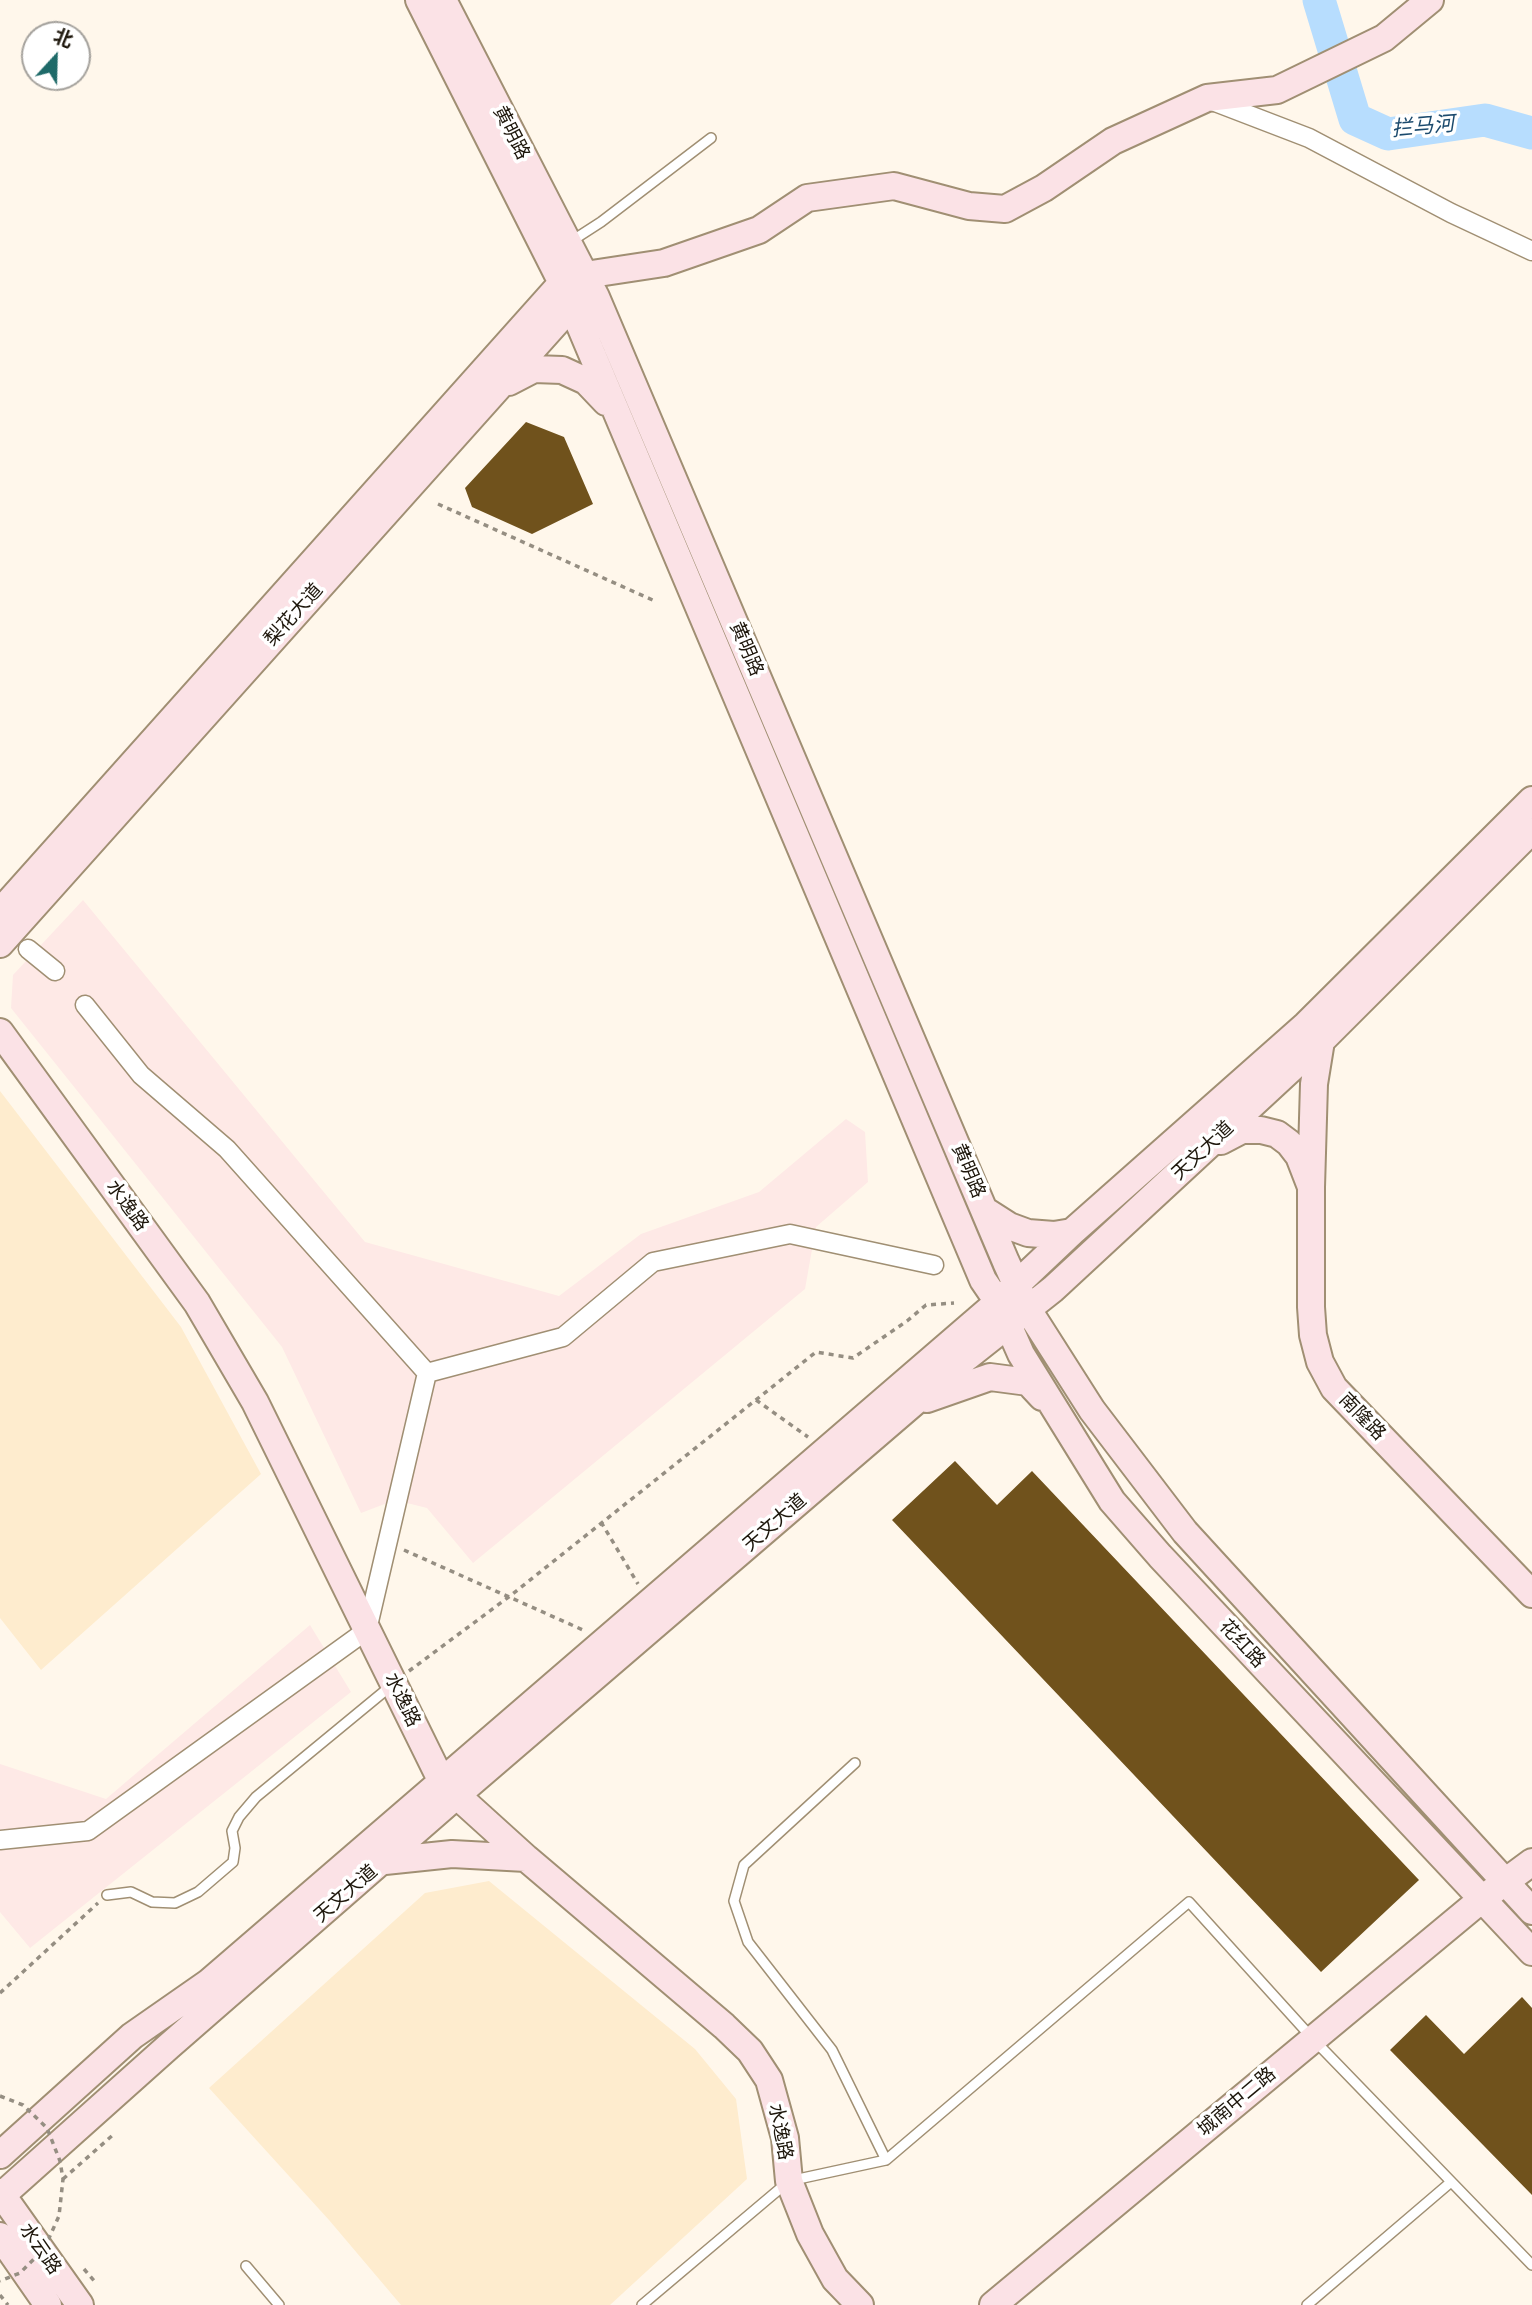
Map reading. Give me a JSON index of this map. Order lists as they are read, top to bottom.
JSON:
{
  "streets": {
    "main road": [
      "黄明路",
      "梨花大道",
      "天文大道",
      "水逸路",
      "南隆路",
      "花红路",
      "城南中二路",
      "水云路"
    ]
  },
  "crossings": [
    ["黄明路", "梨花大道"],
    ["黄明路", "天文大道"],
    ["黄明路", "花红路"],
    ["天文大道", "水逸路"],
    ["天文大道", "南隆路"],
    ["天文大道", "花红路"],
    ["天文大道", "水云路"],
    ["花红路", "城南中二路"]
  ],
  "water": ["拦马河"],
  "north": "top"
}
